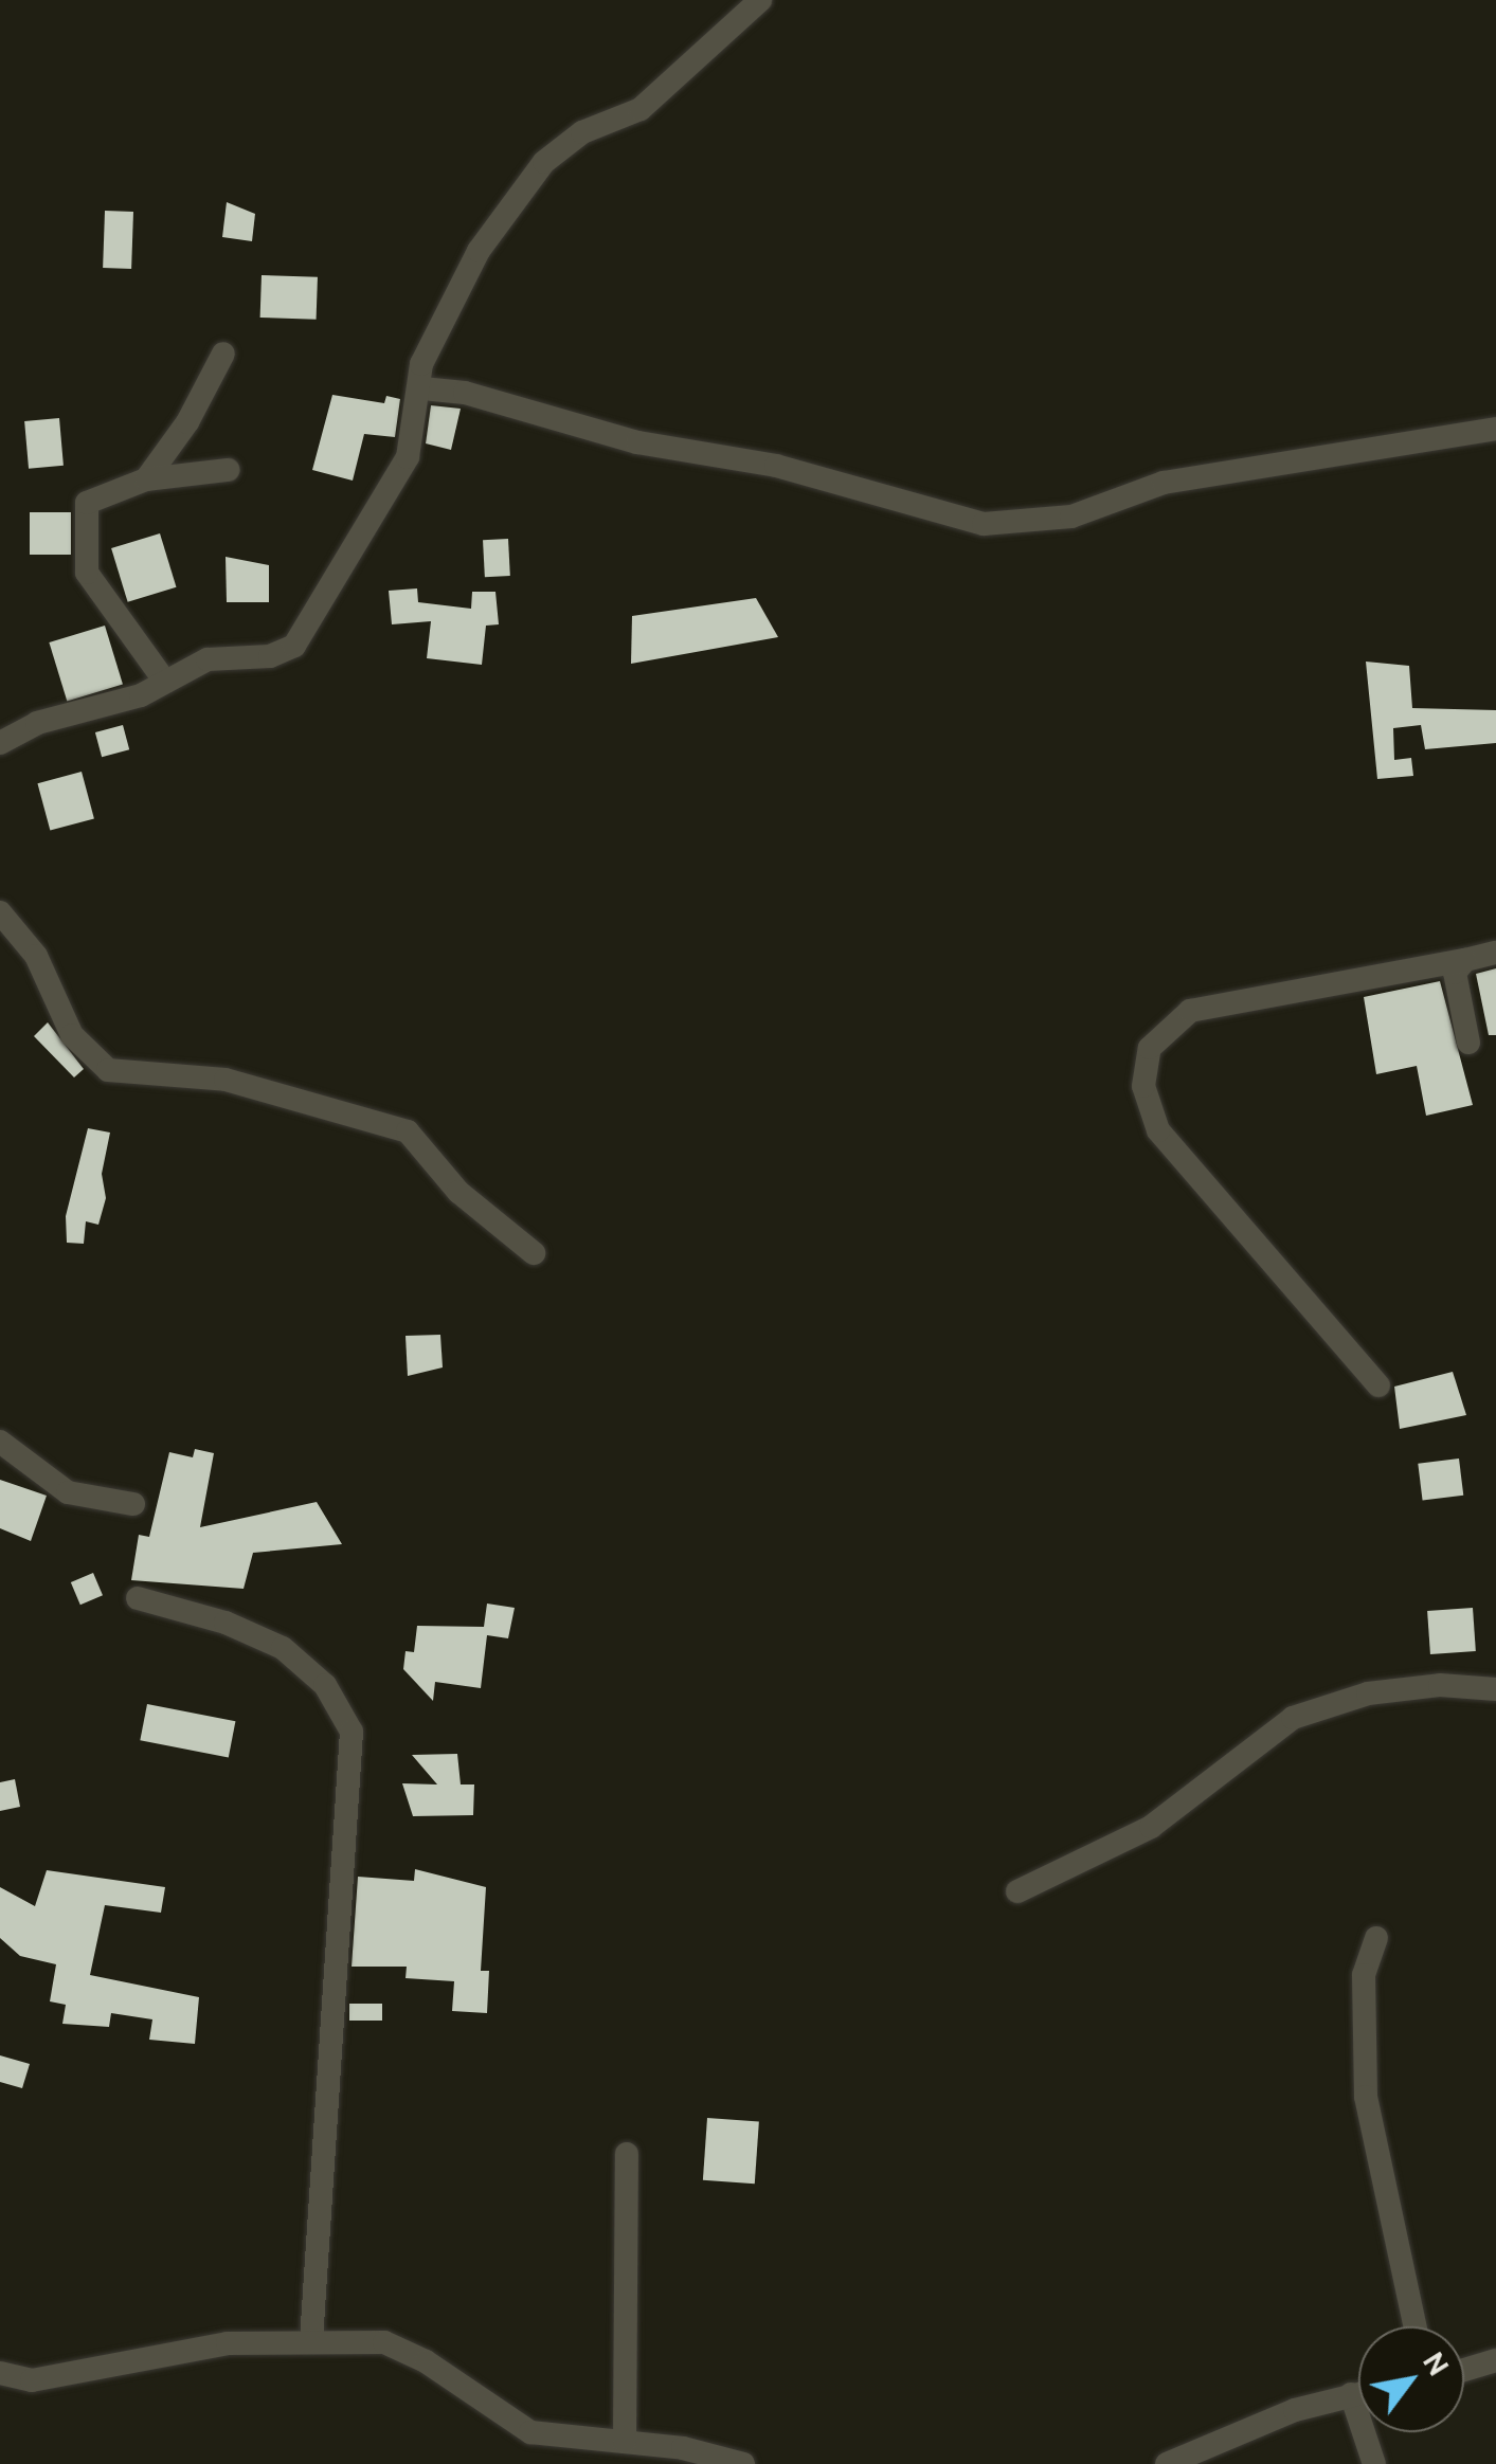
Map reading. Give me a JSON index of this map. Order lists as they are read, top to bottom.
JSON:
{
  "north": "top right"
}
